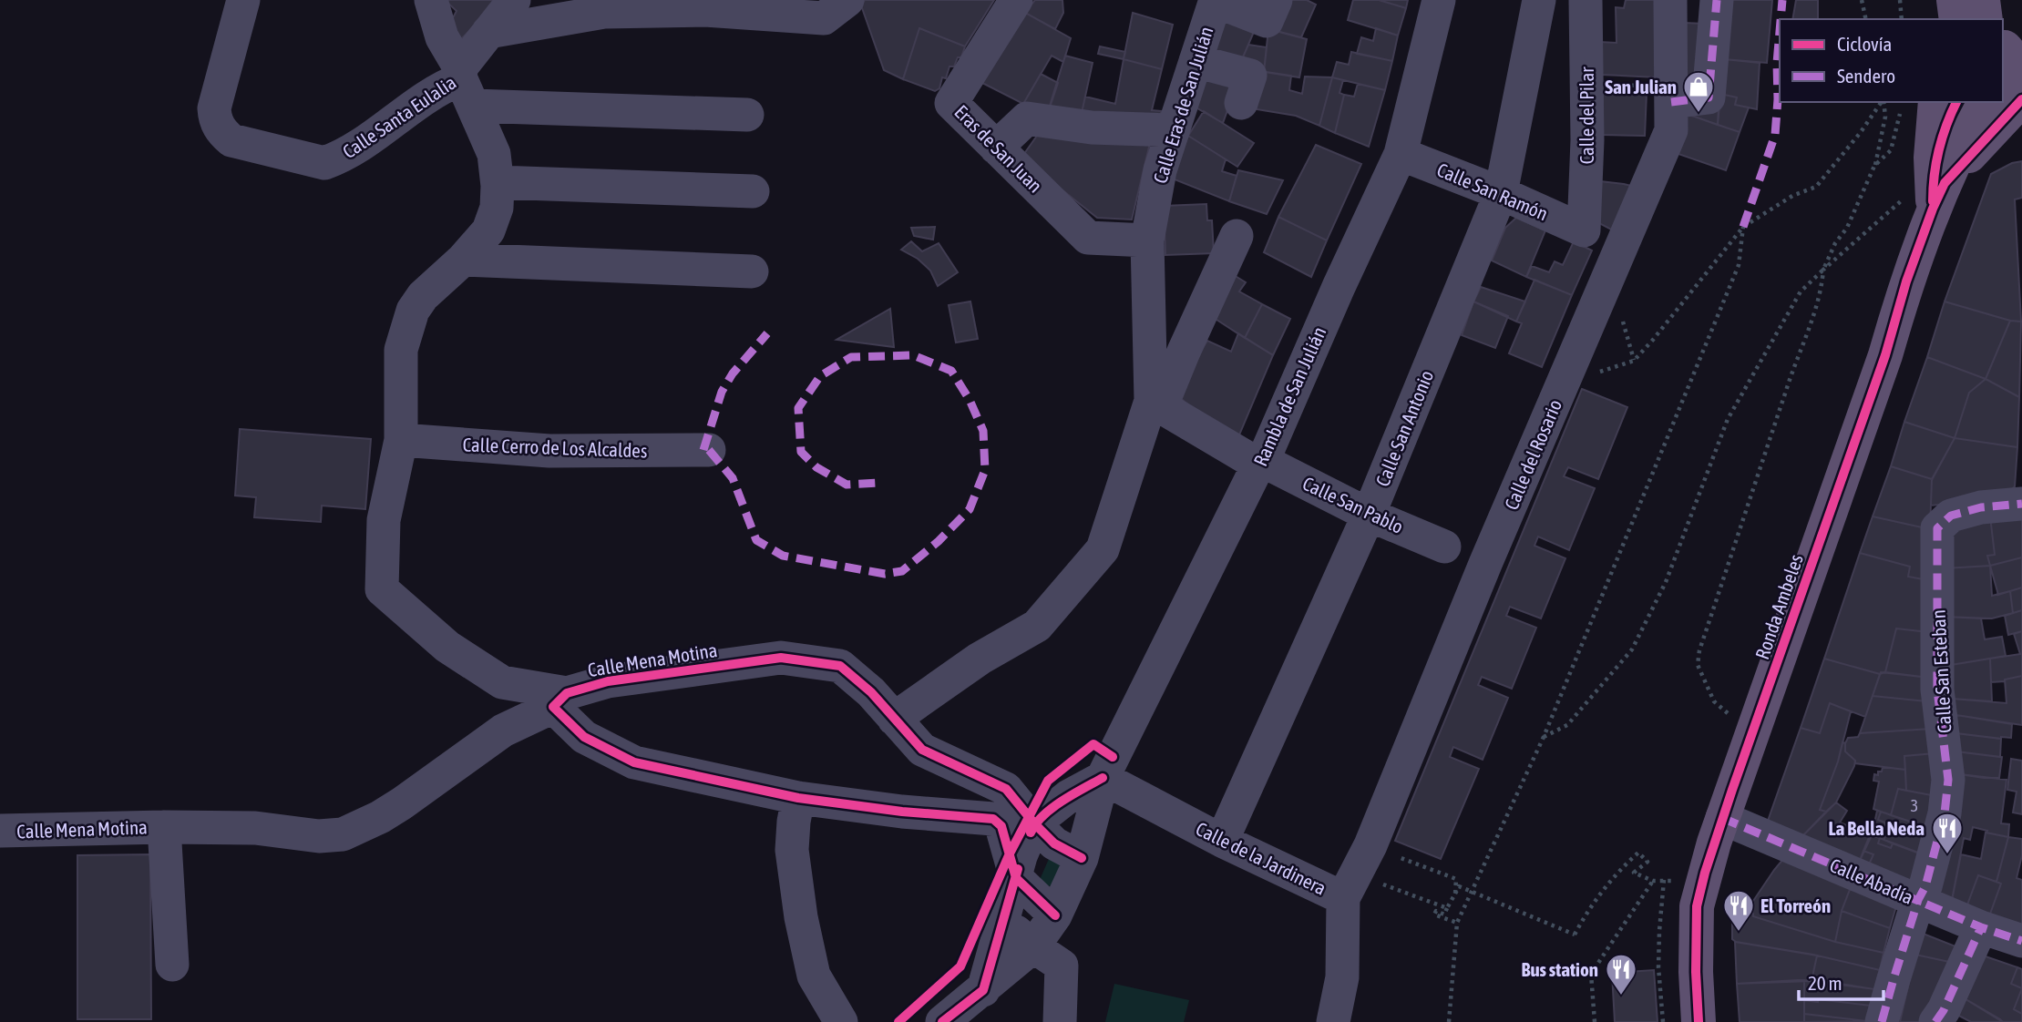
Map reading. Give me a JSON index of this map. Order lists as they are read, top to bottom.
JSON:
{
  "streets": {
    "main road": ["Ronda Ambeles"],
    "street": [
      "Calle Eras de San Julián",
      "Calle del Pilar",
      "Calle Santa Eulalia",
      "Eras de San Juan",
      "Calle San Ramón",
      "Rambla de San Julián",
      "Calle San Antonio",
      "Calle Cerro de Los Alcaldes",
      "Calle del Rosario",
      "Calle San Pablo",
      "Calle Mena Motina",
      "Calle San Esteban",
      "Calle de la Jardinera",
      "Calle Abadía"
    ]
  },
  "crossings": [
    ["Calle Eras de San Julián", "Eras de San Juan"],
    ["Calle Eras de San Julián", "Calle Mena Motina"],
    ["Calle del Pilar", "Calle San Ramón"],
    ["Calle San Ramón", "Rambla de San Julián"],
    ["Calle San Ramón", "Calle San Antonio"],
    ["Rambla de San Julián", "Calle San Pablo"],
    ["Rambla de San Julián", "Calle Mena Motina"],
    ["Rambla de San Julián", "Calle de la Jardinera"],
    ["Calle San Antonio", "Calle San Pablo"],
    ["Calle San Antonio", "Calle de la Jardinera"],
    ["Calle del Rosario", "Calle de la Jardinera"],
    ["Ronda Ambeles", "Calle Abadía"],
    ["Calle San Esteban", "Calle Abadía"]
  ],
  "places": {
    "shop": ["San Julian"],
    "restaurant": ["La Bella Neda", "El Torreón", "Bus station"]
  },
  "house_numbers": ["3"],
  "legend": ["Ciclovía", "Sendero"],
  "scale_bar": "20 m"
}
